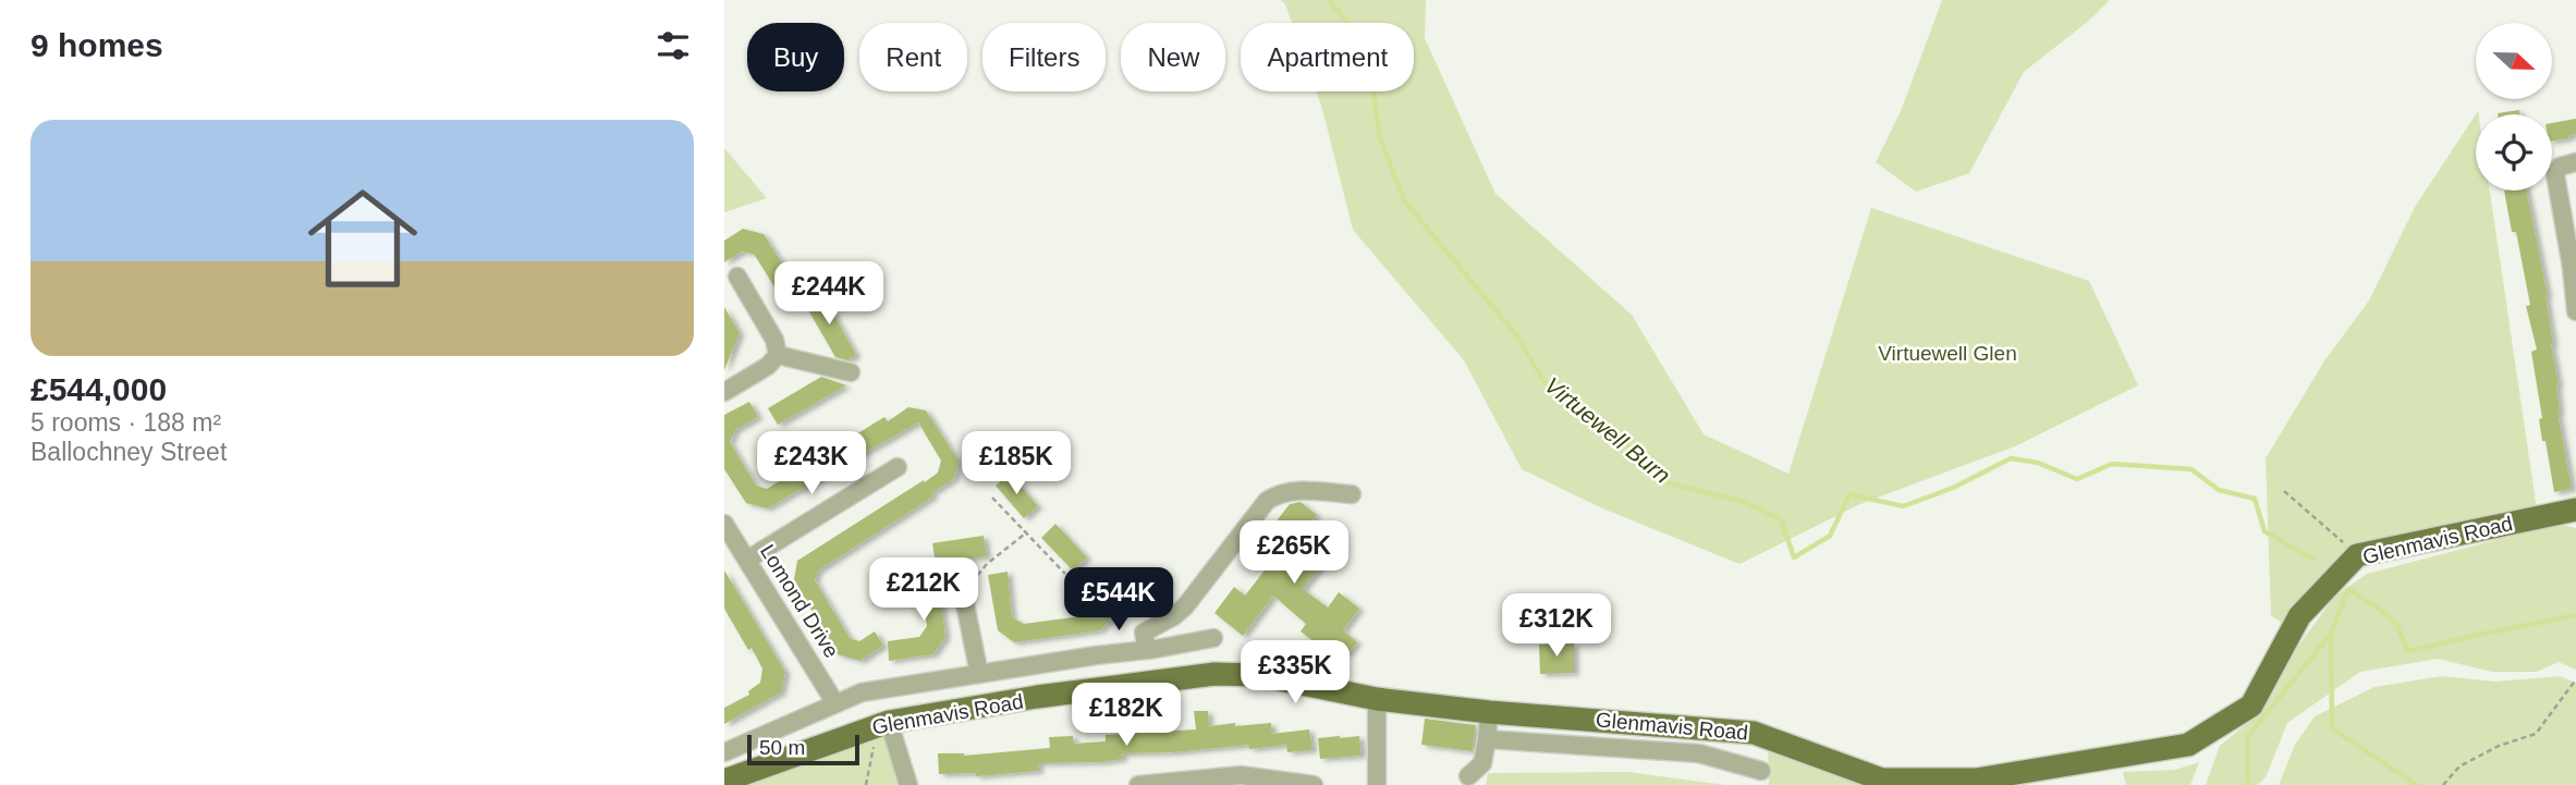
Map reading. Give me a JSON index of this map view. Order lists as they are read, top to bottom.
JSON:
{
  "streets": {
    "main road": ["Glenmavis Road"],
    "street": ["Lomond Drive"]
  },
  "water": ["Virtuewell Burn"],
  "parks": ["Virtuewell Glen"],
  "scale_bar": "50 m",
  "north": "right",
  "page": {
    "heading": "9 homes",
    "chip": [
      "Buy",
      "Rent",
      "Filters",
      "New",
      "Apartment"
    ],
    "list": [
      {
        "name": "£544,000",
        "note": "5 rooms · 188 m² · Ballochney Street"
      }
    ],
    "price": [
      "£244K",
      "£243K",
      "£185K",
      "£265K",
      "£212K",
      "£544K",
      "£312K",
      "£335K",
      "£182K"
    ],
    "scale": "50 m"
  }
}
